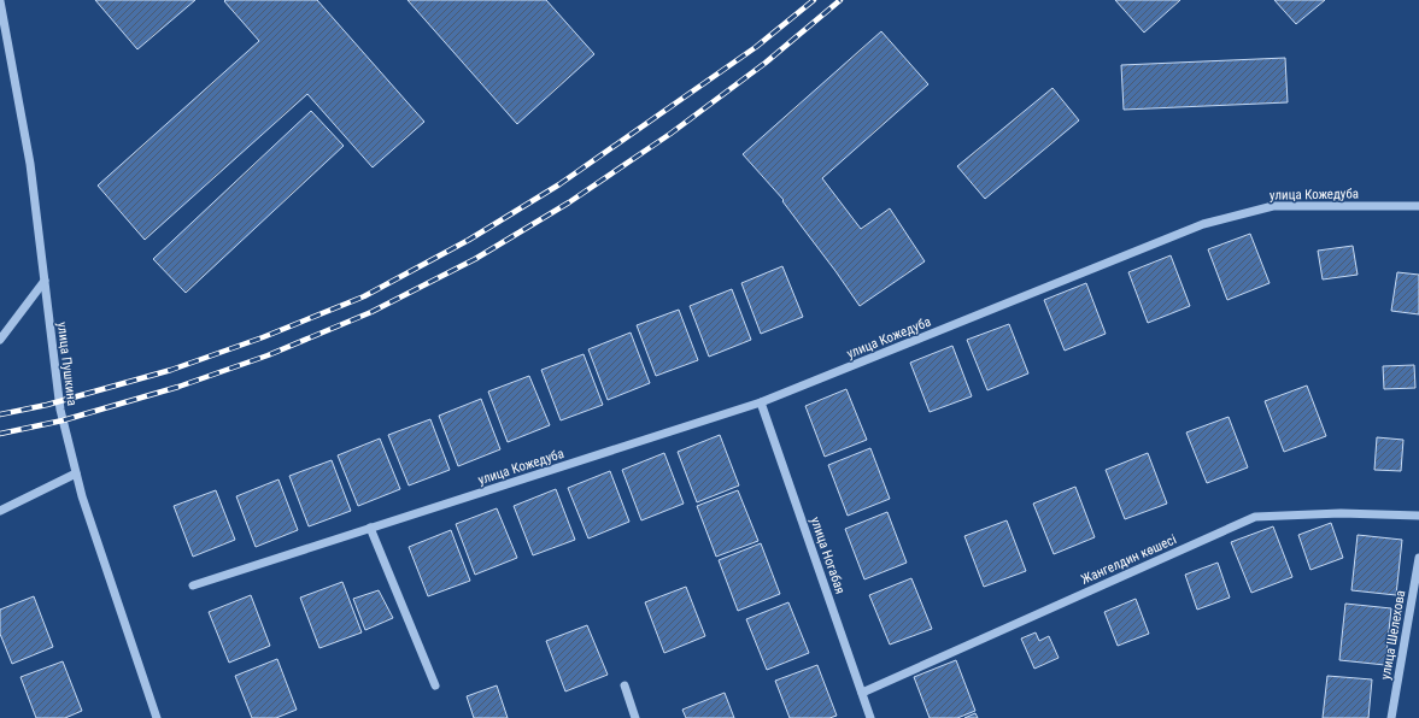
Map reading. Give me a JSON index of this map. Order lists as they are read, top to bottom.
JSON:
{
  "streets": {
    "street": [
      "улица Кожедуба",
      "улица Пушкина",
      "улица Ногабая",
      "Жангелдин көшесі",
      "улица Шелехова"
    ]
  },
  "crossings": [
    ["улица Кожедуба", "улица Ногабая"],
    ["улица Ногабая", "Жангелдин көшесі"]
  ]
}
